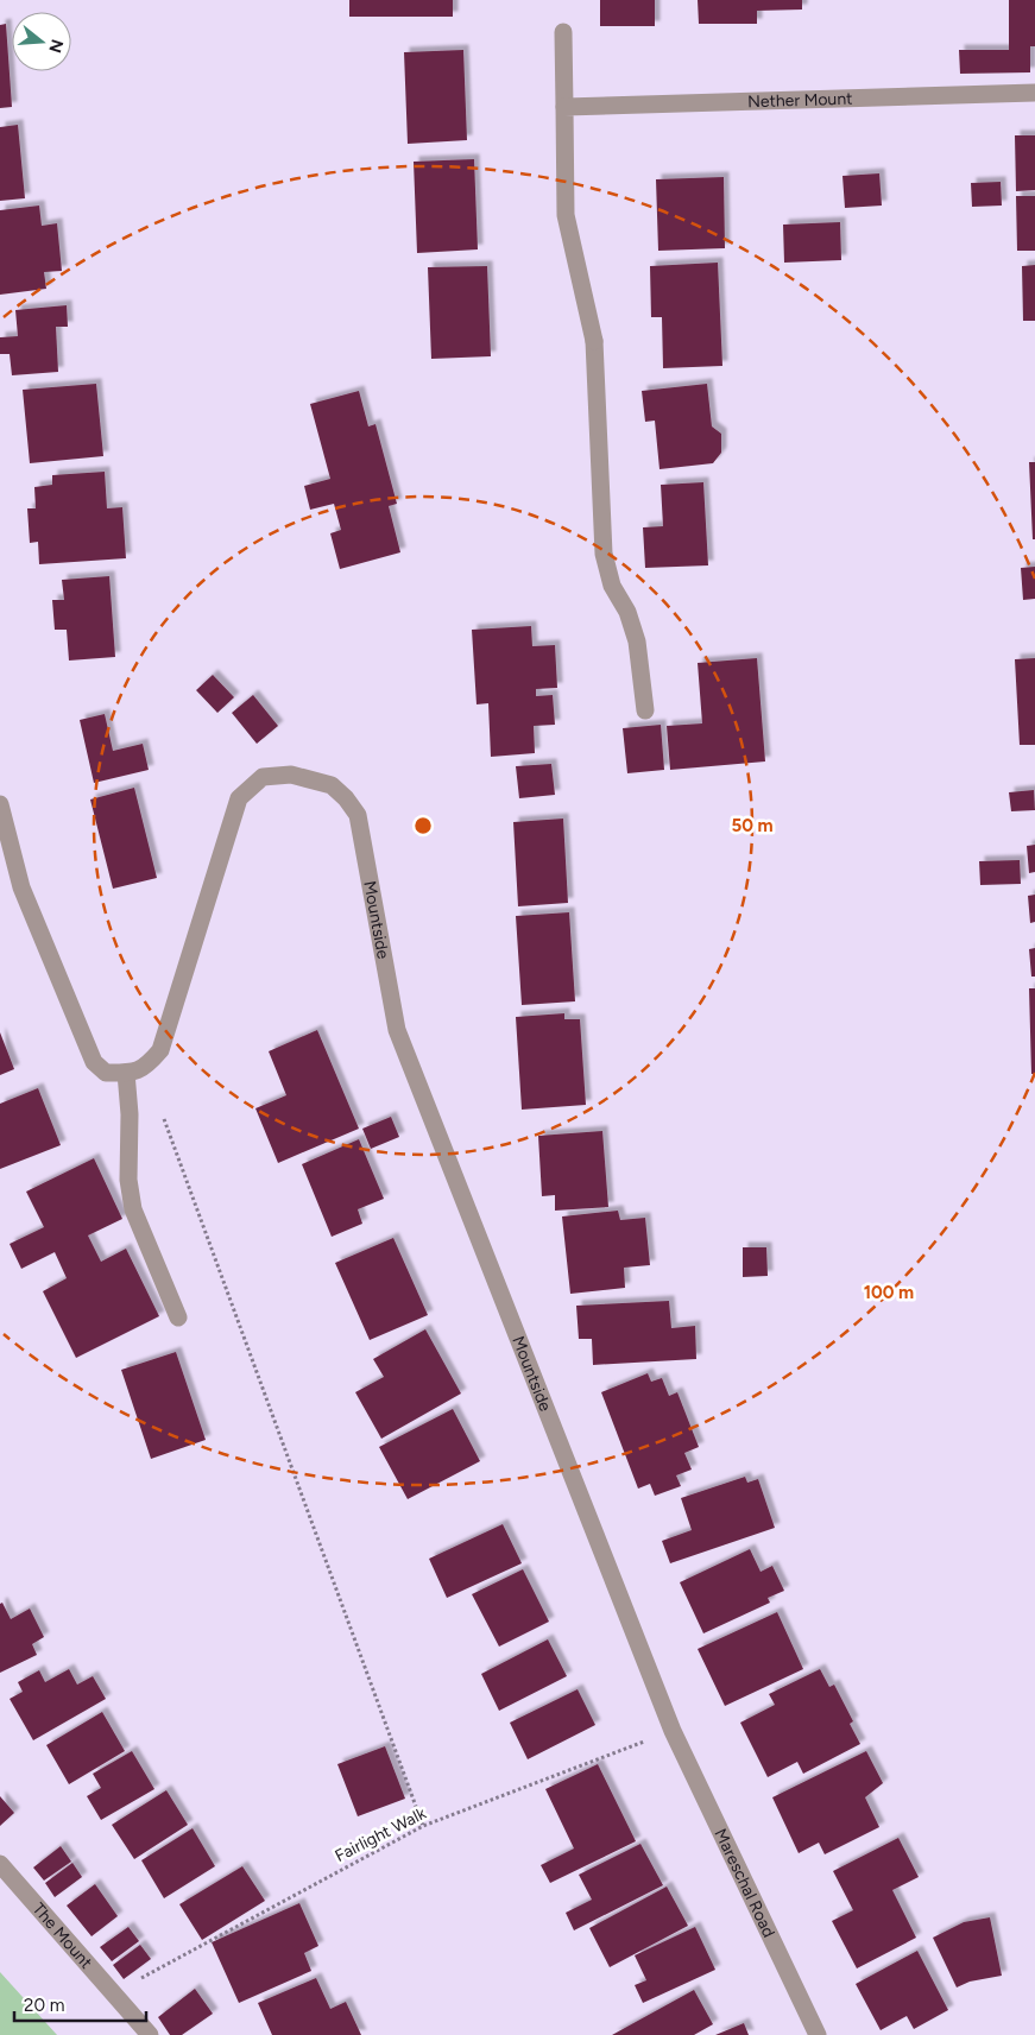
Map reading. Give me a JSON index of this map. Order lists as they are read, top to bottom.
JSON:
{
  "streets": {
    "street": [
      "Nether Mount",
      "Mountside",
      "Mareschal Road",
      "The Mount"
    ],
    "path": ["Fairlight Walk"]
  },
  "crossings": [
    ["Mountside", "Fairlight Walk"],
    ["Mountside", "Mareschal Road"],
    ["Fairlight Walk", "Mareschal Road"],
    ["Fairlight Walk", "The Mount"]
  ],
  "scale_bar": "20 m",
  "north": "right",
  "rings": ["50 m", "100 m"]
}
